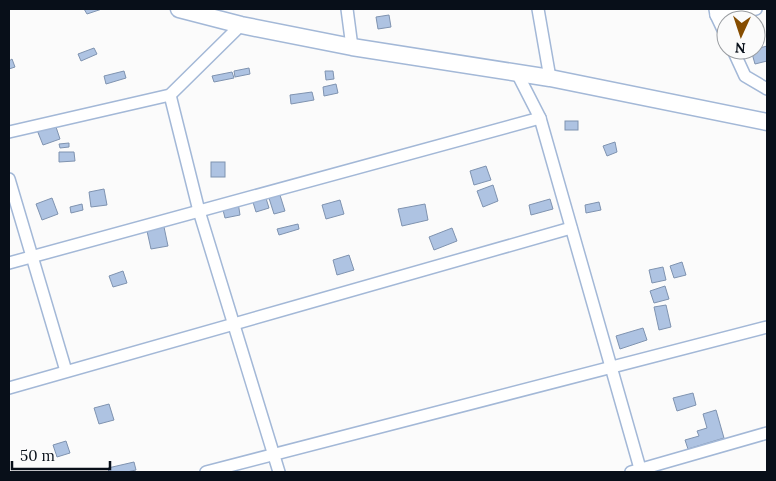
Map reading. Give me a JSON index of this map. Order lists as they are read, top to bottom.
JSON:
{
  "scale_bar": "50 m",
  "north": "bottom"
}
